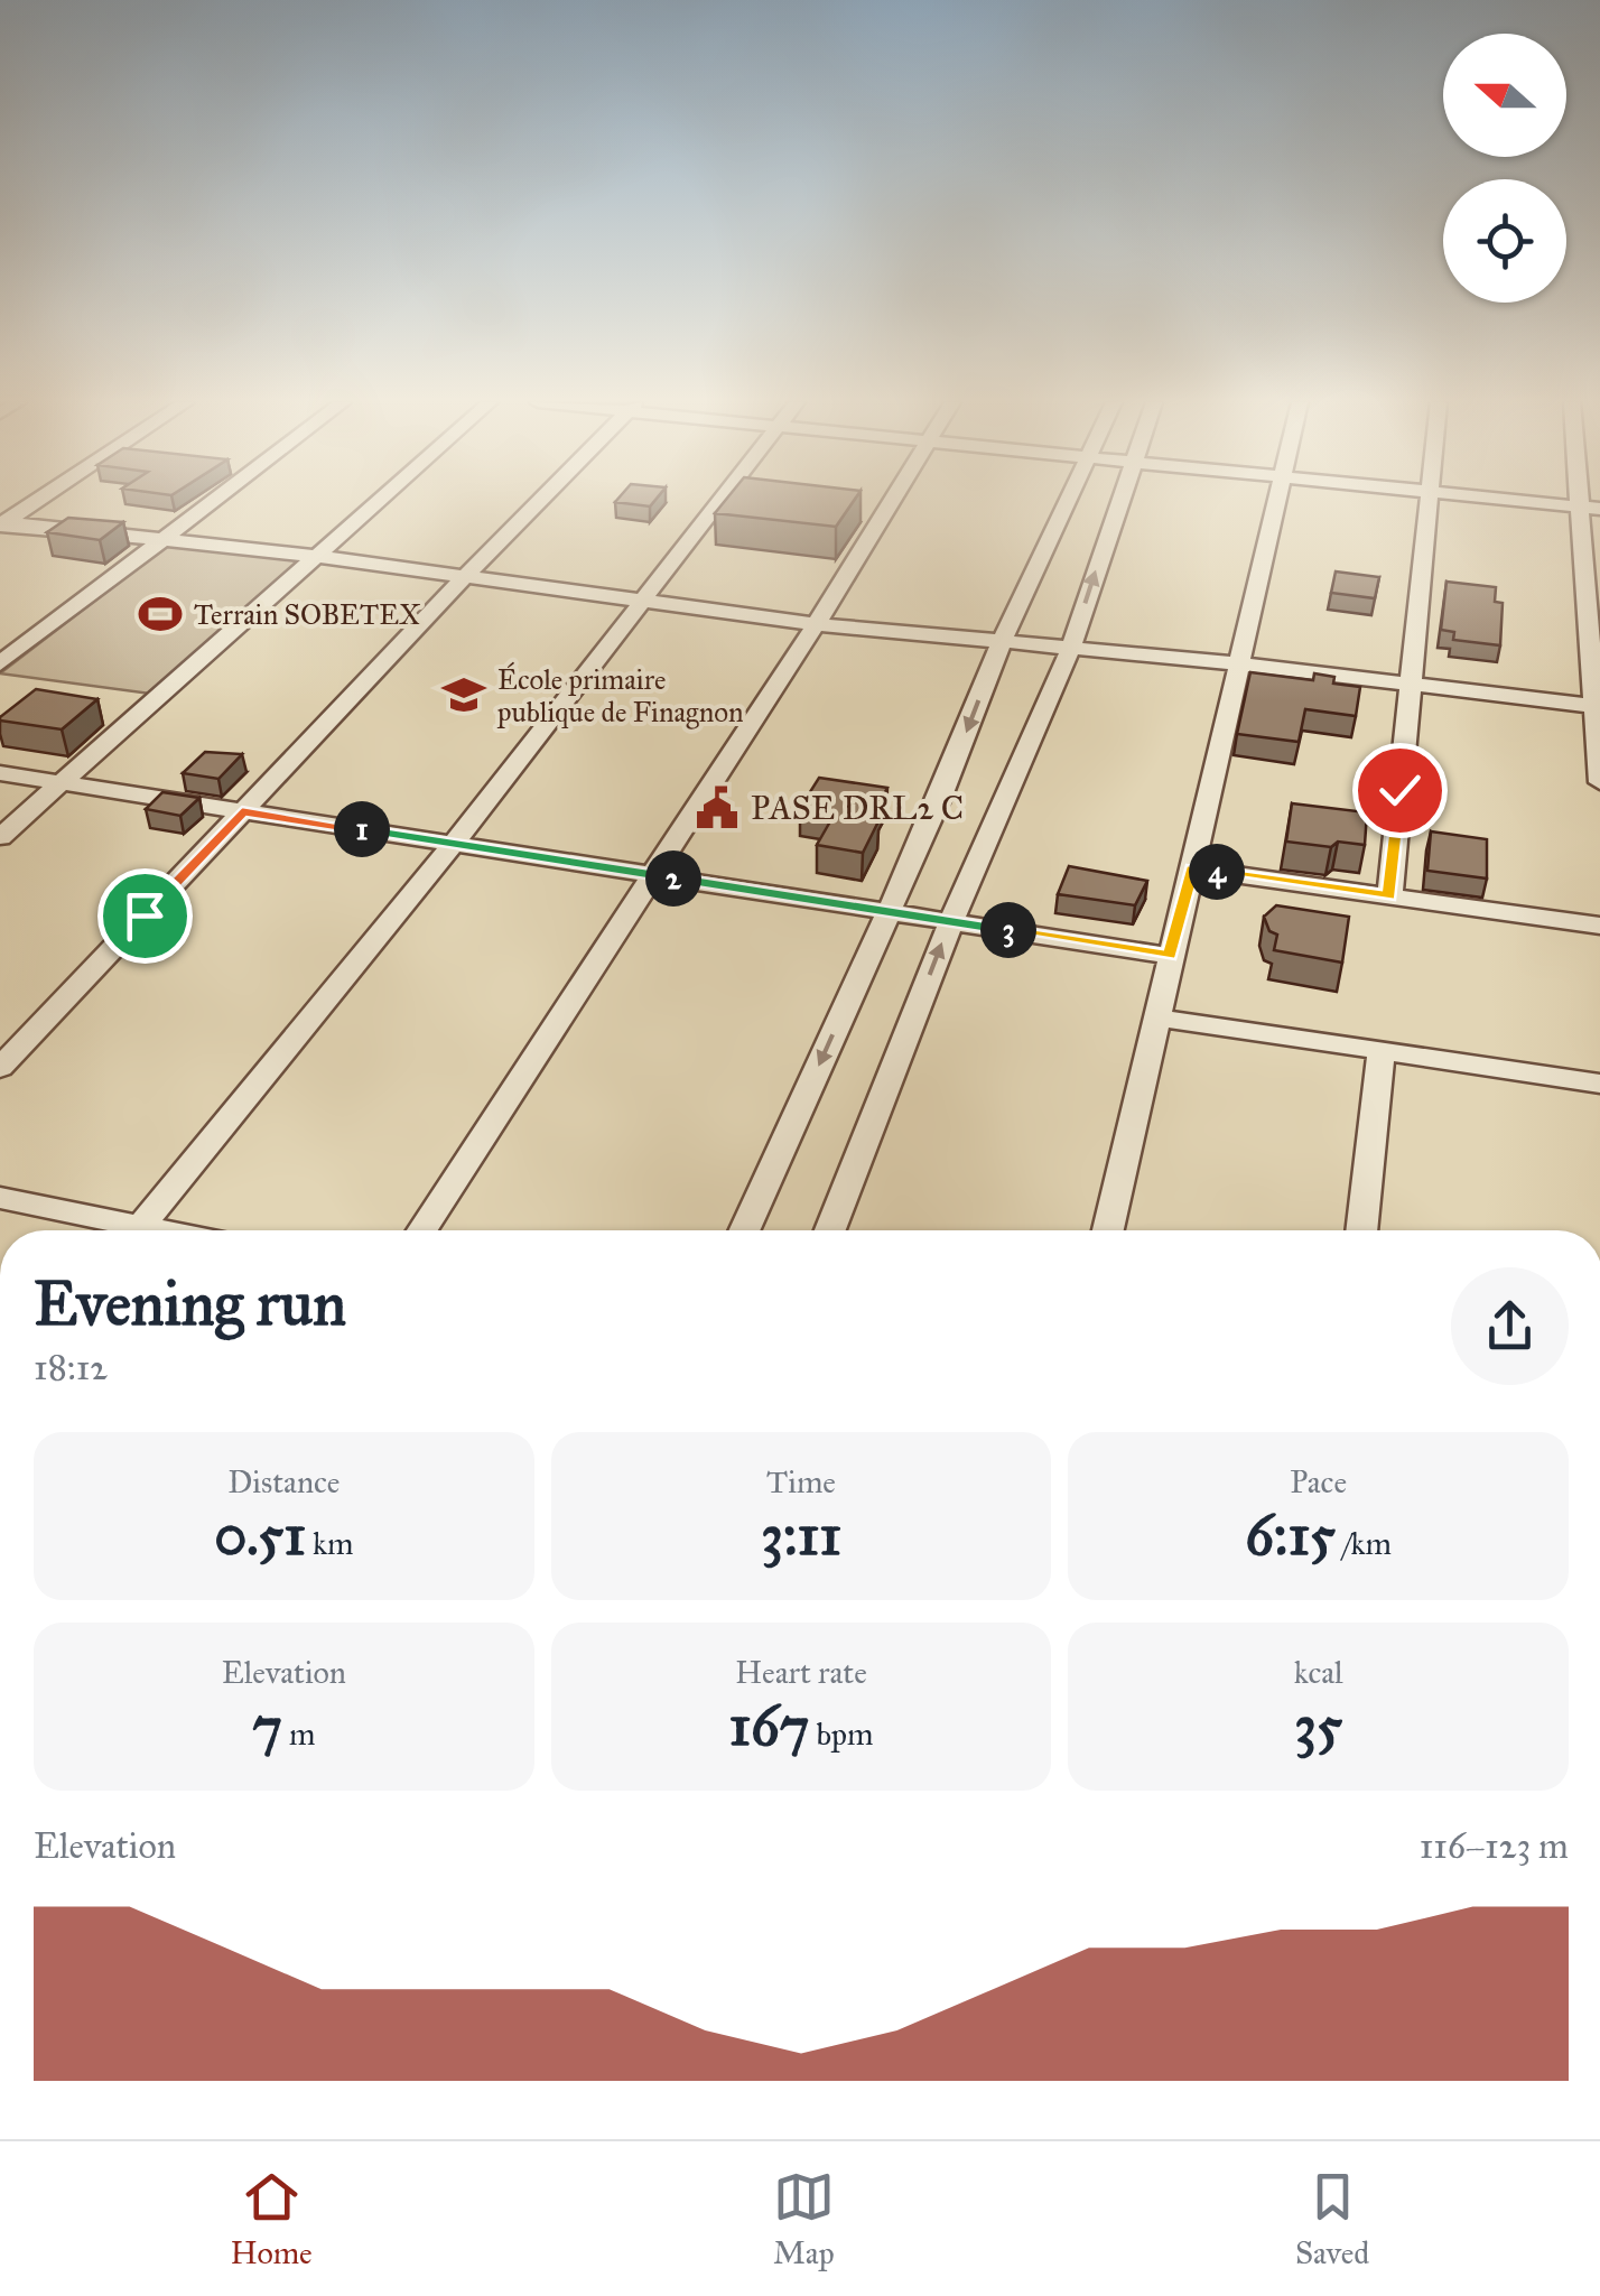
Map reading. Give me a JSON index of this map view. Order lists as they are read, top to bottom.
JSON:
{
  "places": {
    "sports": ["Terrain SOBETEX"],
    "school or university": ["École primaire publique de Finagnon"],
    "public building": ["PASE DRL2 C"]
  },
  "north": "left",
  "page": {
    "pins": [
      "1",
      "4",
      "2",
      "3"
    ],
    "heading": ["Evening run", "18:12"],
    "stats": [
      ["Distance", "0.51 km"],
      ["Time", "3:11"],
      ["Pace", "6:15 /km"],
      ["Elevation", "7 m"],
      ["Heart rate", "167 bpm"],
      ["kcal", "35"]
    ],
    "chart": ["Elevation", "116–123 m"],
    "tabs": ["Home", "Map", "Saved"]
  }
}
